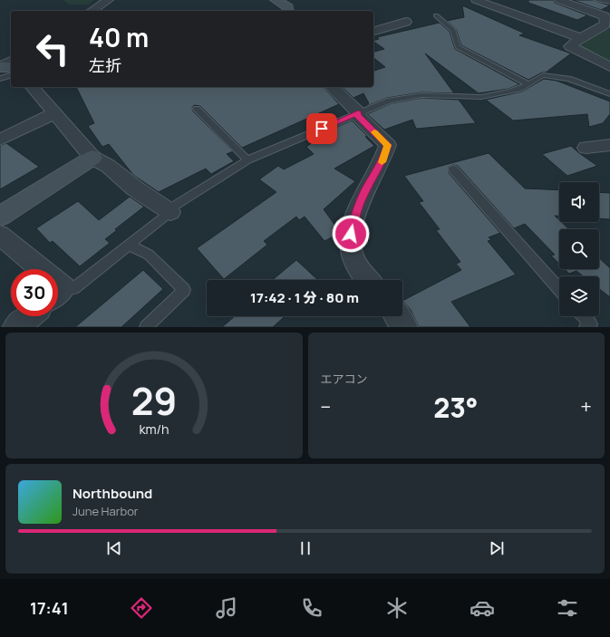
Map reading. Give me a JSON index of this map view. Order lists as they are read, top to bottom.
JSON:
{
  "page": {
    "turn": ["40 m", "左折"],
    "limit": "30",
    "trip": "17:42 · 1 分 · 80 m",
    "tile": "エアコン",
    "heat": ["−", "23°", "+"],
    "song": ["Northbound", "June Harbor"],
    "tabs": "17:41",
    "gauge": ["29", "km/h"]
  }
}
